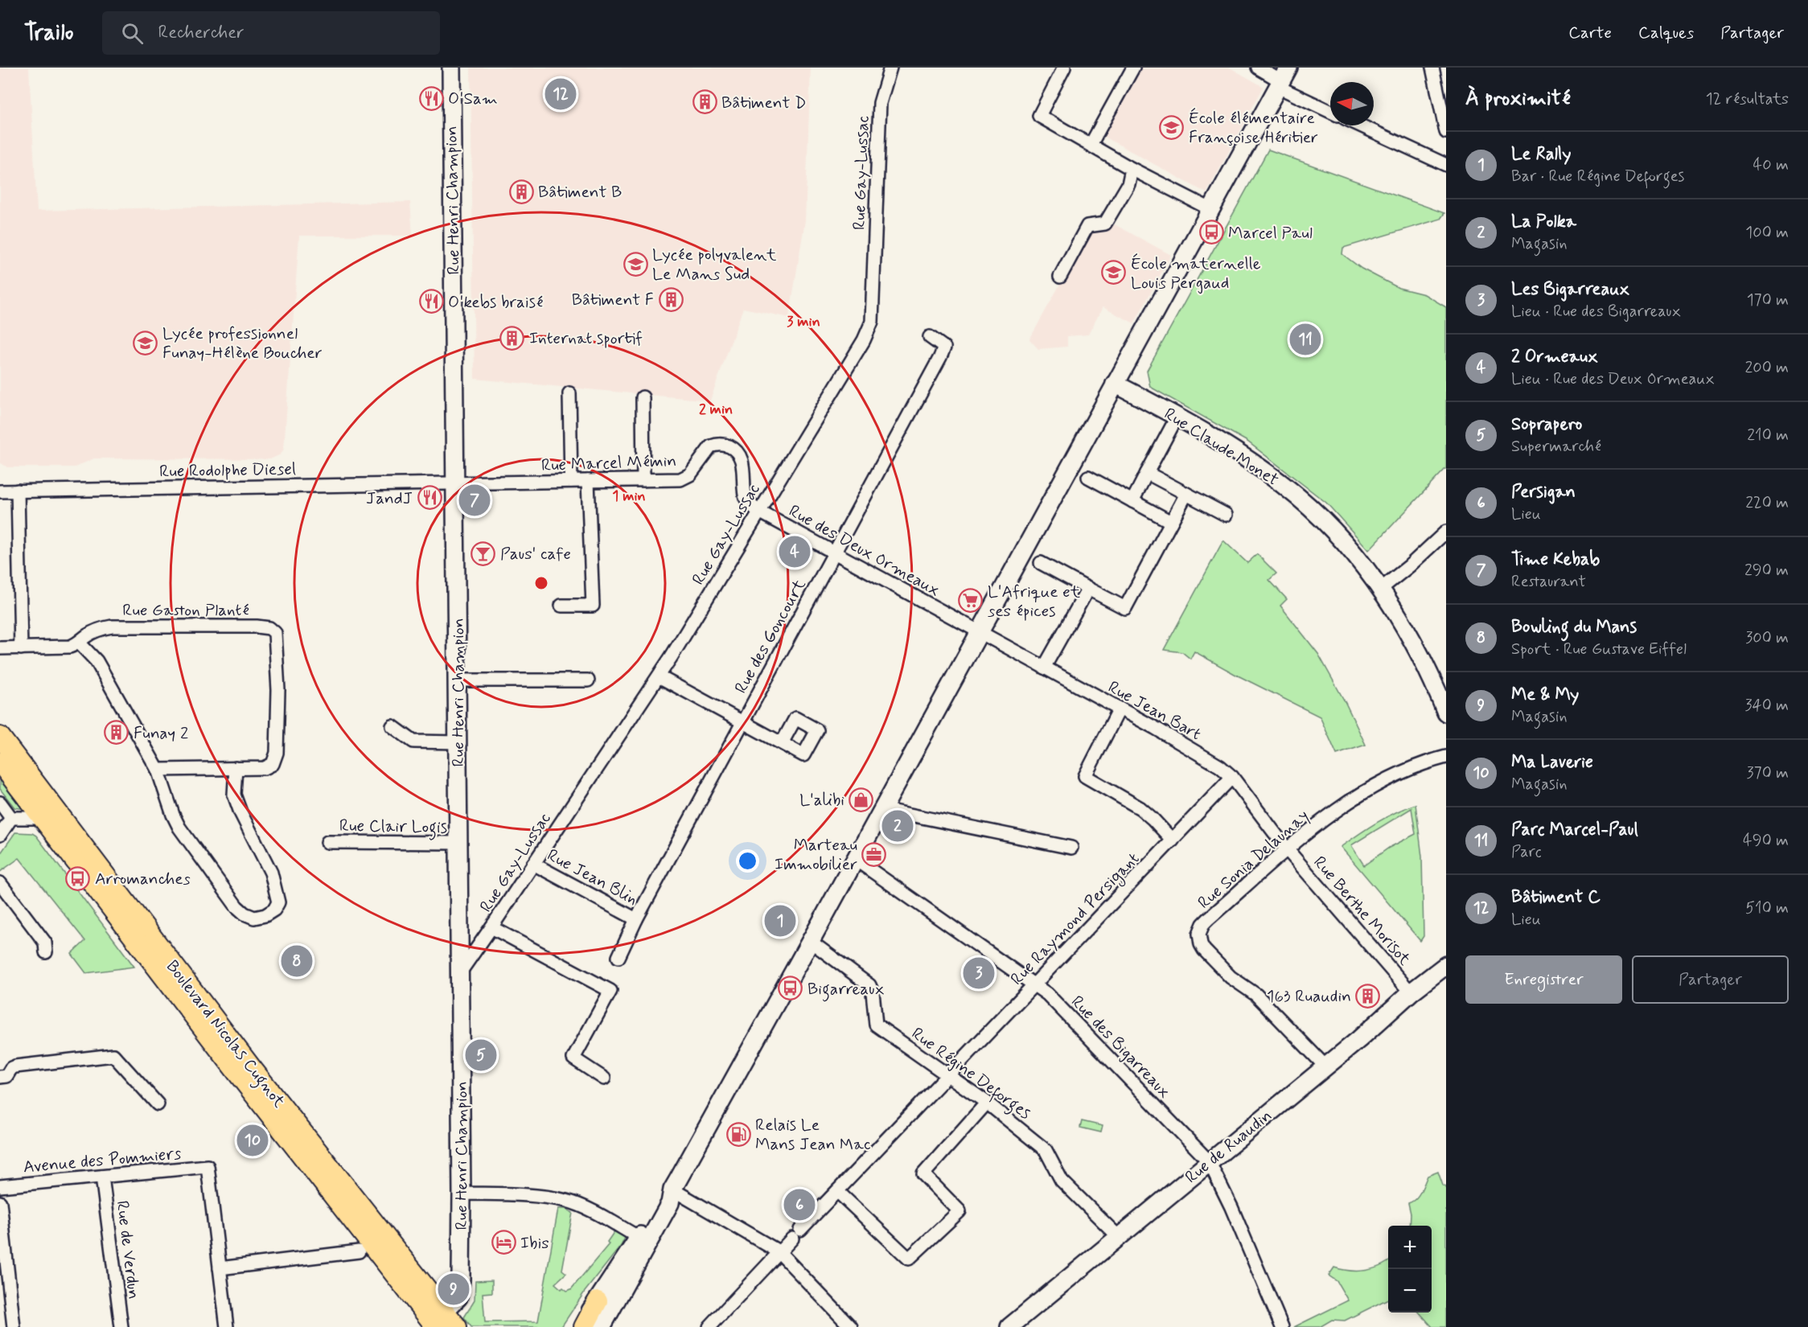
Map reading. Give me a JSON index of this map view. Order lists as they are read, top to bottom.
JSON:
{
  "streets": {
    "main road": ["Boulevard Nicolas Cugnot"],
    "street": [
      "Rue Gay-Lussac",
      "Rue Henri Champion",
      "Rue Claude Monet",
      "Rue Marcel Mémin",
      "Rue Rodolphe Diesel",
      "Rue des Deux Ormeaux",
      "Rue Gaston Planté",
      "Rue des Goncourt",
      "Rue Jean Bart",
      "Rue Clair Logis",
      "Rue Sonia Delaunay",
      "Rue Jean Blin",
      "Rue Berthe Morisot",
      "Rue Raymond Persigant",
      "Rue des Bigarreaux",
      "Rue Régine Deforges",
      "Rue de Ruaudin",
      "Avenue des Pommiers",
      "Rue de Verdun"
    ]
  },
  "crossings": [
    ["Rue Gay-Lussac", "Rue Henri Champion"],
    ["Rue Gay-Lussac", "Rue Marcel Mémin"],
    ["Rue Gay-Lussac", "Rue des Deux Ormeaux"],
    ["Rue Gay-Lussac", "Rue Jean Blin"],
    ["Rue Henri Champion", "Rue Marcel Mémin"],
    ["Rue Henri Champion", "Rue Rodolphe Diesel"],
    ["Rue Henri Champion", "Rue Clair Logis"],
    ["Rue Henri Champion", "Boulevard Nicolas Cugnot"],
    ["Rue Marcel Mémin", "Rue Rodolphe Diesel"],
    ["Rue Marcel Mémin", "Rue des Deux Ormeaux"],
    ["Rue des Deux Ormeaux", "Rue des Goncourt"],
    ["Rue des Deux Ormeaux", "Rue Jean Bart"],
    ["Rue des Goncourt", "Rue Jean Blin"],
    ["Rue Jean Bart", "Rue Sonia Delaunay"],
    ["Rue Jean Bart", "Rue Berthe Morisot"],
    ["Rue Jean Bart", "Rue Raymond Persigant"],
    ["Rue Sonia Delaunay", "Rue Berthe Morisot"],
    ["Rue Sonia Delaunay", "Rue de Ruaudin"],
    ["Rue Berthe Morisot", "Rue de Ruaudin"],
    ["Rue Raymond Persigant", "Rue des Bigarreaux"],
    ["Rue Raymond Persigant", "Rue Régine Deforges"],
    ["Rue des Bigarreaux", "Rue de Ruaudin"],
    ["Rue Régine Deforges", "Rue de Ruaudin"],
    ["Avenue des Pommiers", "Rue de Verdun"]
  ],
  "places": {
    "restaurant": ["O'Sam", "O'kebs braisé", "JandJ"],
    "building": [
      "Bâtiment D",
      "Bâtiment B",
      "Bâtiment F",
      "Internat sportif",
      "Funay 2",
      "163 Ruaudin"
    ],
    "school or university": [
      "École élémentaire Françoise Héritier",
      "Lycée polyvalent Le Mans Sud",
      "École maternelle Louis Pergaud",
      "Lycée professionnel Funay-Hélène Boucher"
    ],
    "bus stop": ["Marcel Paul", "Arromanches", "Bigarreaux"],
    "bar": ["Paus' cafe"],
    "supermarket": ["L'Afrique et ses épices"],
    "shop": ["L'alibi"],
    "office": ["Marteau Immobilier"],
    "fuel station": ["Relais Le Mans Jean Mac"],
    "hotel": ["Ibis"]
  },
  "north": "left",
  "page": {
    "header": "Trailo",
    "search": "Rechercher",
    "nav": ["Carte", "Calques", "Partager"],
    "heading": ["À proximité", "12 résultats"],
    "pins": [
      "12",
      "11",
      "7",
      "4",
      "2",
      "1",
      "8",
      "3",
      "5",
      "10",
      "6",
      "9"
    ],
    "list": [
      {
        "mark": "1",
        "name": "Le Rally",
        "note": "Bar · Rue Régine Deforges",
        "value": "40 m"
      },
      {
        "mark": "2",
        "name": "La Polka",
        "note": "Magasin",
        "value": "100 m"
      },
      {
        "mark": "3",
        "name": "Les Bigarreaux",
        "note": "Lieu · Rue des Bigarreaux",
        "value": "170 m"
      },
      {
        "mark": "4",
        "name": "2 Ormeaux",
        "note": "Lieu · Rue des Deux Ormeaux",
        "value": "200 m"
      },
      {
        "mark": "5",
        "name": "Soprapero",
        "note": "Supermarché",
        "value": "210 m"
      },
      {
        "mark": "6",
        "name": "Persigan",
        "note": "Lieu",
        "value": "220 m"
      },
      {
        "mark": "7",
        "name": "Time Kebab",
        "note": "Restaurant",
        "value": "290 m"
      },
      {
        "mark": "8",
        "name": "Bowling du Mans",
        "note": "Sport · Rue Gustave Eiffel",
        "value": "300 m"
      },
      {
        "mark": "9",
        "name": "Me & My",
        "note": "Magasin",
        "value": "340 m"
      },
      {
        "mark": "10",
        "name": "Ma Laverie",
        "note": "Magasin",
        "value": "370 m"
      },
      {
        "mark": "11",
        "name": "Parc Marcel-Paul",
        "note": "Parc",
        "value": "490 m"
      },
      {
        "mark": "12",
        "name": "Bâtiment C",
        "note": "Lieu",
        "value": "510 m"
      }
    ],
    "buttons": ["Enregistrer", "Partager"],
    "map_buttons": ["+", "−"]
  },
  "rings": ["3 min", "2 min", "1 min"]
}
